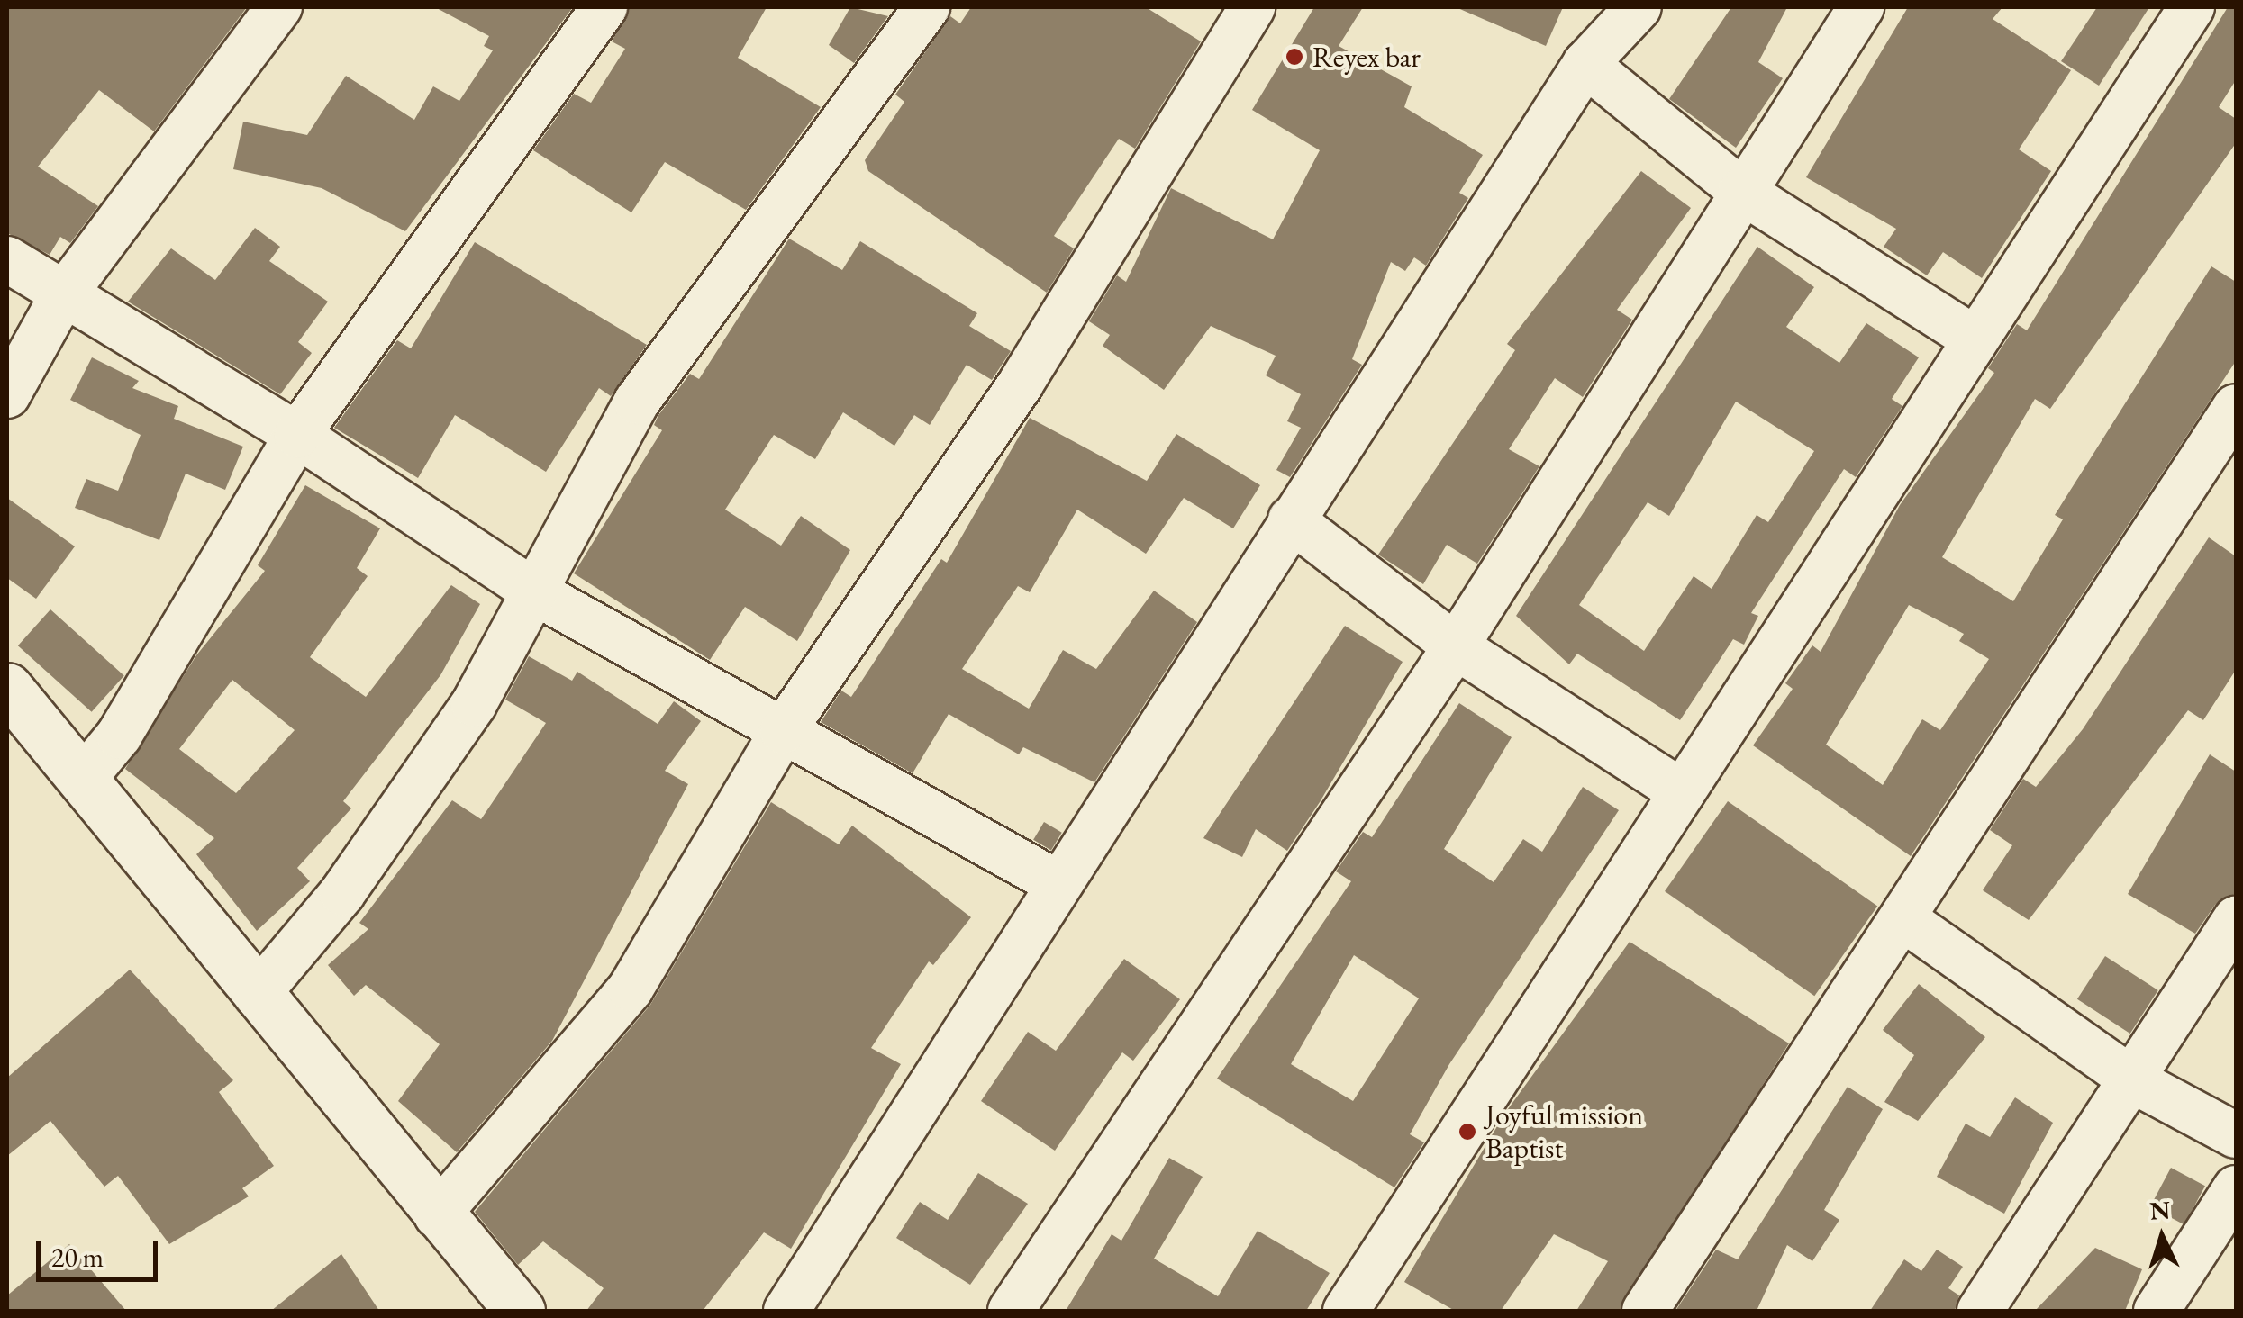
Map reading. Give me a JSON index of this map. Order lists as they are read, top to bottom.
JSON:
{
  "places": ["Reyex bar", "Joyful mission Baptist"],
  "scale_bar": "20 m",
  "north": "top"
}
